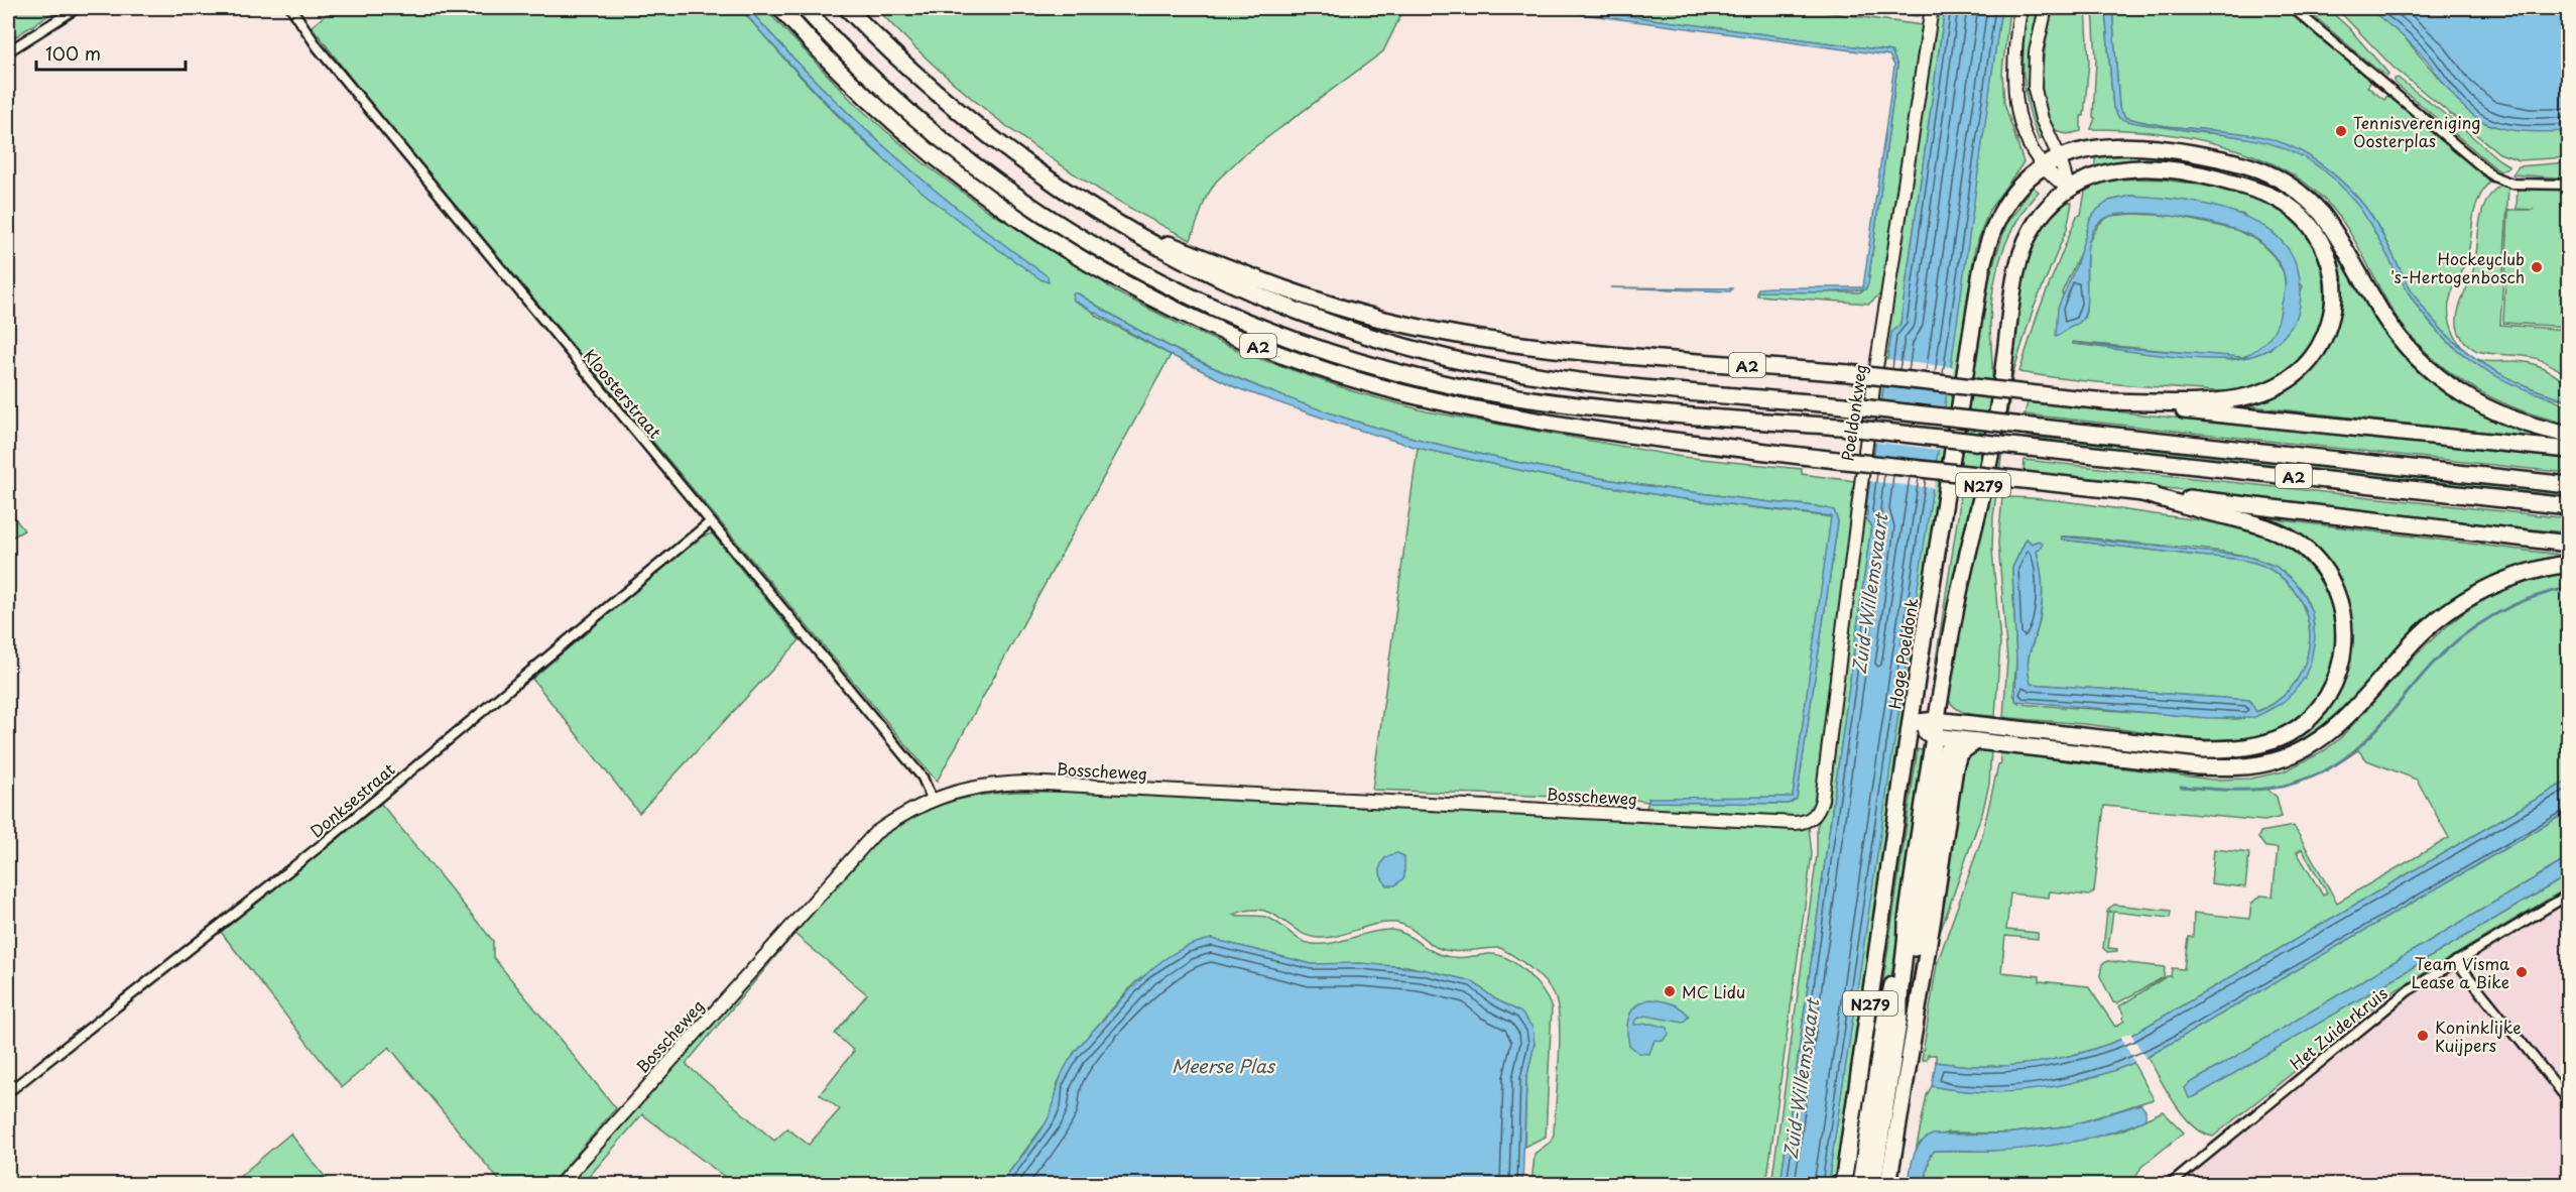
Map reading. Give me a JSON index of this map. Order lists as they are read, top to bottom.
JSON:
{
  "streets": {
    "highway": ["A2", "N279", "Hoge Poeldonk"],
    "street": [
      "Kloosterstraat",
      "Poeldonkweg",
      "Bosscheweg",
      "Donksestraat",
      "Het Zuiderkruis"
    ]
  },
  "crossings": [
    ["A2", "N279"],
    ["A2", "Hoge Poeldonk"],
    ["Kloosterstraat", "Bosscheweg"],
    ["Kloosterstraat", "Donksestraat"],
    ["Poeldonkweg", "Bosscheweg"]
  ],
  "water": ["Zuid-Willemsvaart", "Meerse Plas"],
  "places": [
    "Tennisvereniging Oosterplas",
    "Hockeyclub 's-Hertogenbosch",
    "Team Visma Lease a Bike",
    "MC Lidu",
    "Koninklijke Kuijpers"
  ],
  "scale_bar": "100 m"
}
